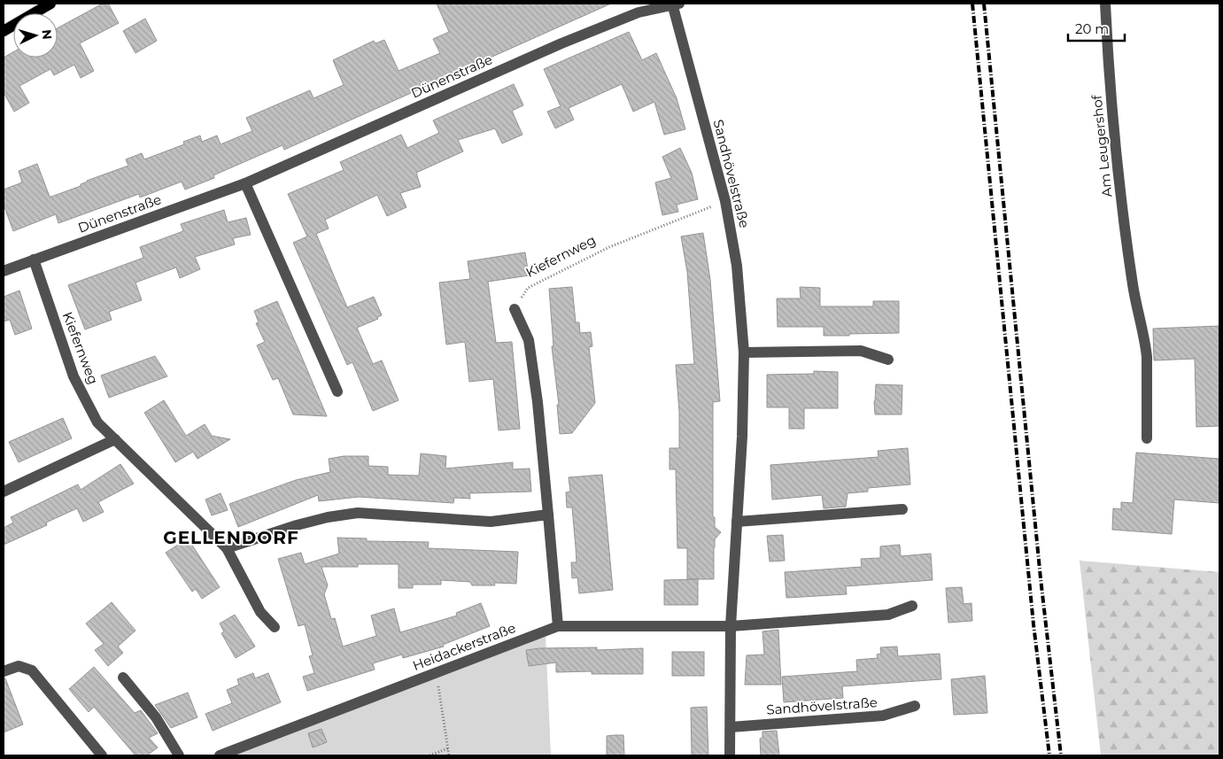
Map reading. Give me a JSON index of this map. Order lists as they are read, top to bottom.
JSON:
{
  "streets": {
    "street": [
      "Dünenstraße",
      "Am Leugershof",
      "Sandhövelstraße",
      "Kiefernweg",
      "Heidackerstraße"
    ]
  },
  "crossings": [
    ["Dünenstraße", "Sandhövelstraße"],
    ["Dünenstraße", "Kiefernweg"],
    ["Sandhövelstraße", "Kiefernweg"],
    ["Sandhövelstraße", "Heidackerstraße"]
  ],
  "districts": ["GELLENDORF"],
  "scale_bar": "20 m",
  "north": "right"
}
